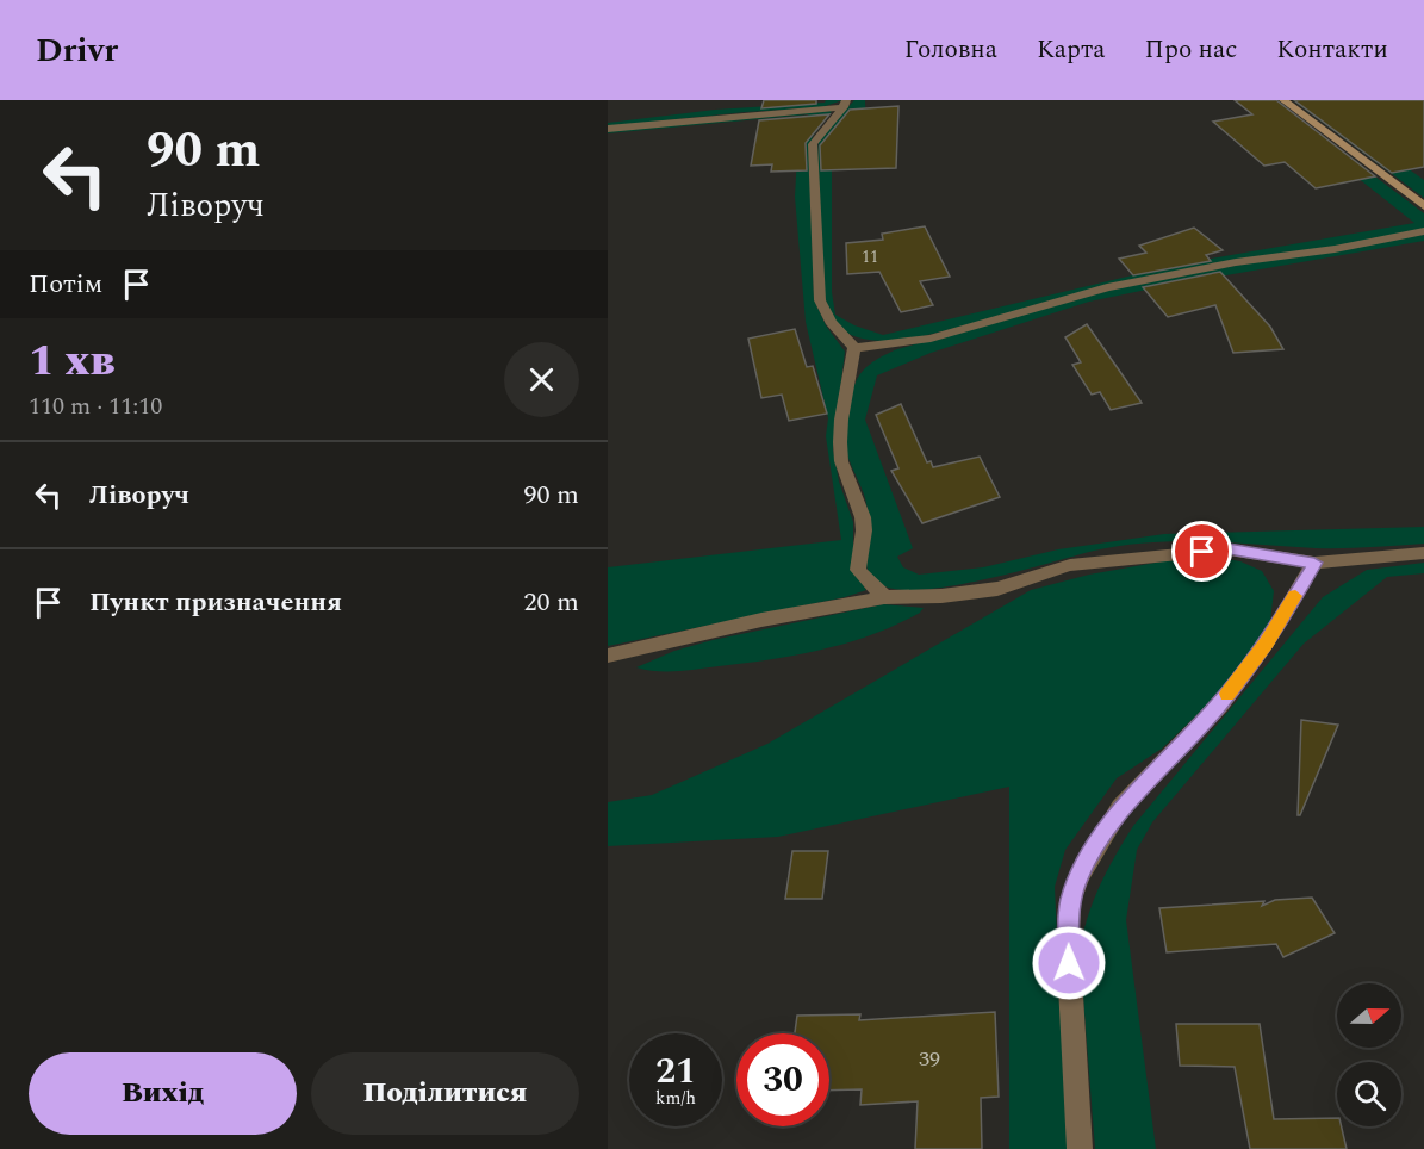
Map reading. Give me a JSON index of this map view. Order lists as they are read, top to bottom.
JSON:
{
  "house_numbers": ["11", "39"],
  "north": "right",
  "page": {
    "header": "Drivr",
    "nav": [
      "Головна",
      "Карта",
      "Про нас",
      "Контакти"
    ],
    "turn": ["90 m", "Ліворуч"],
    "then": "Потім",
    "heading": ["1 хв", "110 m · 11:10"],
    "list": [
      {
        "name": "Ліворуч",
        "value": "90 m"
      },
      {
        "name": "Пункт призначення",
        "value": "20 m"
      }
    ],
    "speed": "21 km/h",
    "limit": "30",
    "buttons": ["Вихід", "Поділитися"]
  }
}
